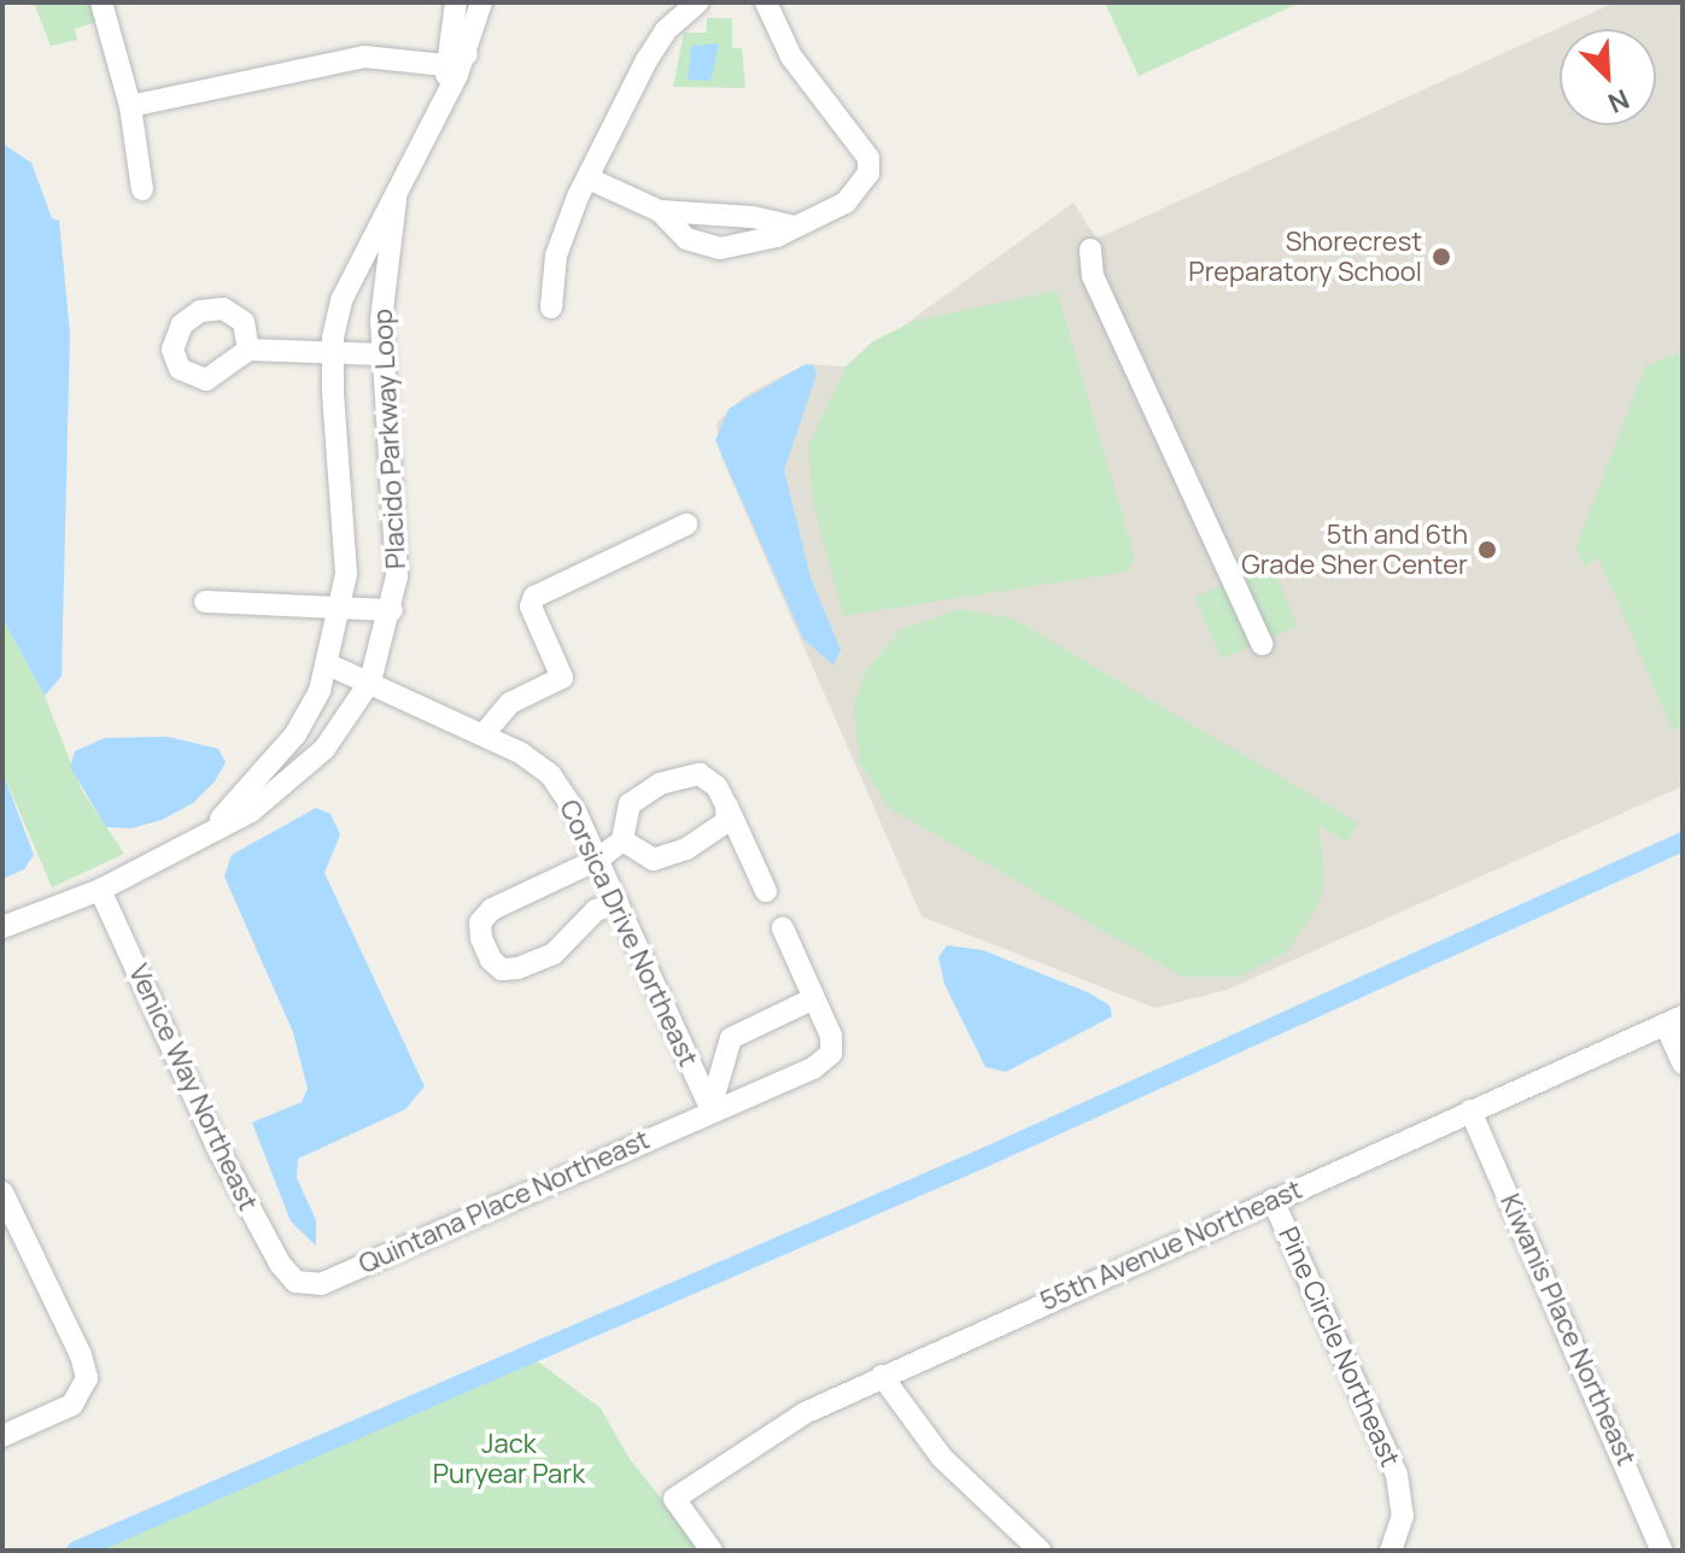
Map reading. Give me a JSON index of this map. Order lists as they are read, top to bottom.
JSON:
{
  "streets": {
    "street": [
      "Placido Parkway Loop",
      "Corsica Drive Northeast",
      "Venice Way Northeast",
      "Quintana Place Northeast",
      "55th Avenue Northeast",
      "Kiwanis Place Northeast",
      "Pine Circle Northeast"
    ]
  },
  "crossings": [
    ["Placido Parkway Loop", "Corsica Drive Northeast"],
    ["Placido Parkway Loop", "Venice Way Northeast"],
    ["Corsica Drive Northeast", "Quintana Place Northeast"],
    ["Venice Way Northeast", "Quintana Place Northeast"],
    ["55th Avenue Northeast", "Kiwanis Place Northeast"],
    ["55th Avenue Northeast", "Pine Circle Northeast"]
  ],
  "parks": ["Jack Puryear Park"],
  "places": ["Shorecrest Preparatory School", "5th and 6th Grade Sher Center"],
  "north": "bottom right"
}
